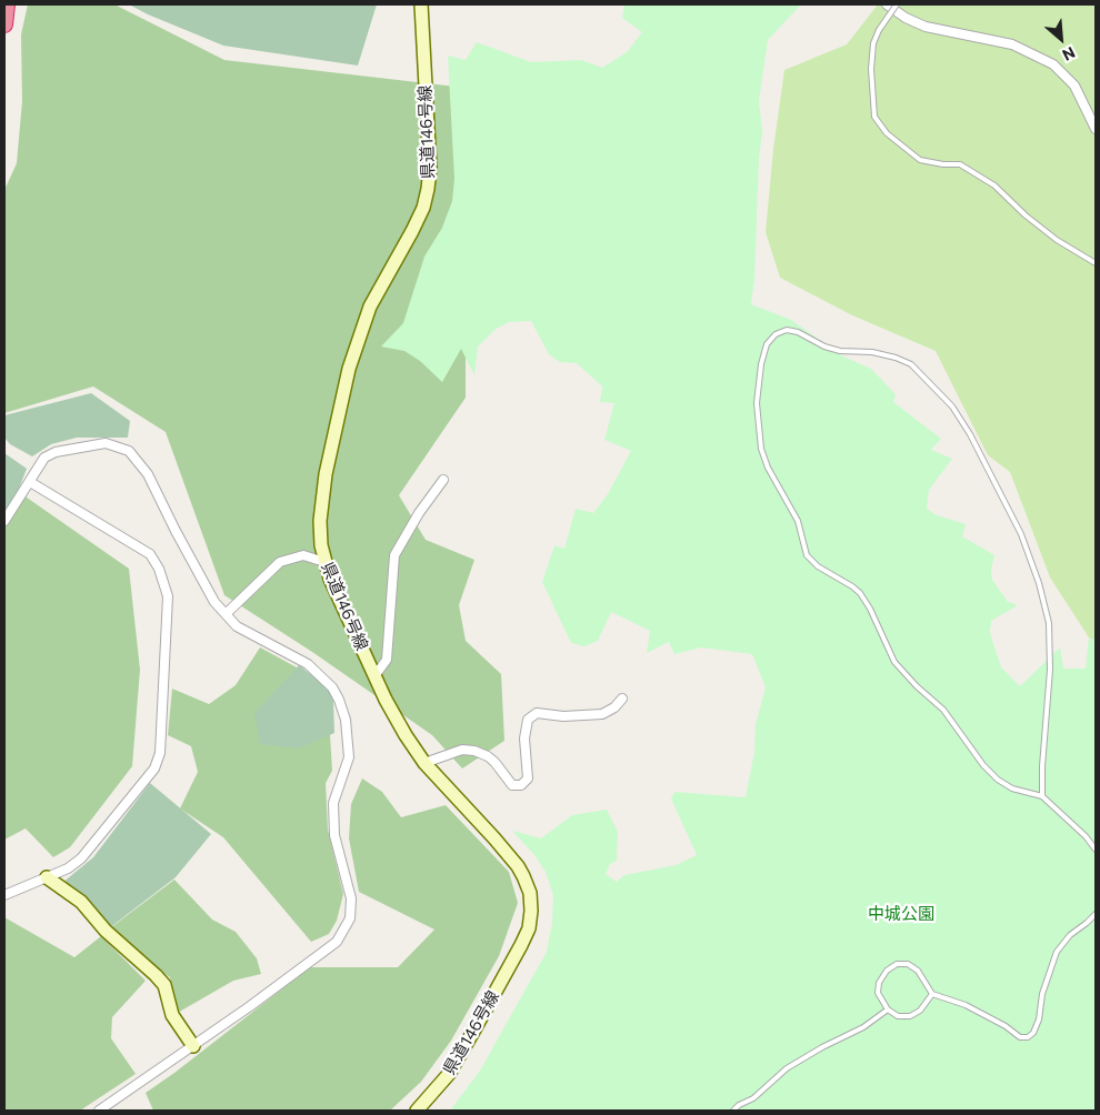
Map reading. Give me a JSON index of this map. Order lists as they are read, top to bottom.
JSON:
{
  "streets": {
    "main road": ["県道146号線"]
  },
  "parks": ["中城公園"],
  "north": "bottom right"
}
